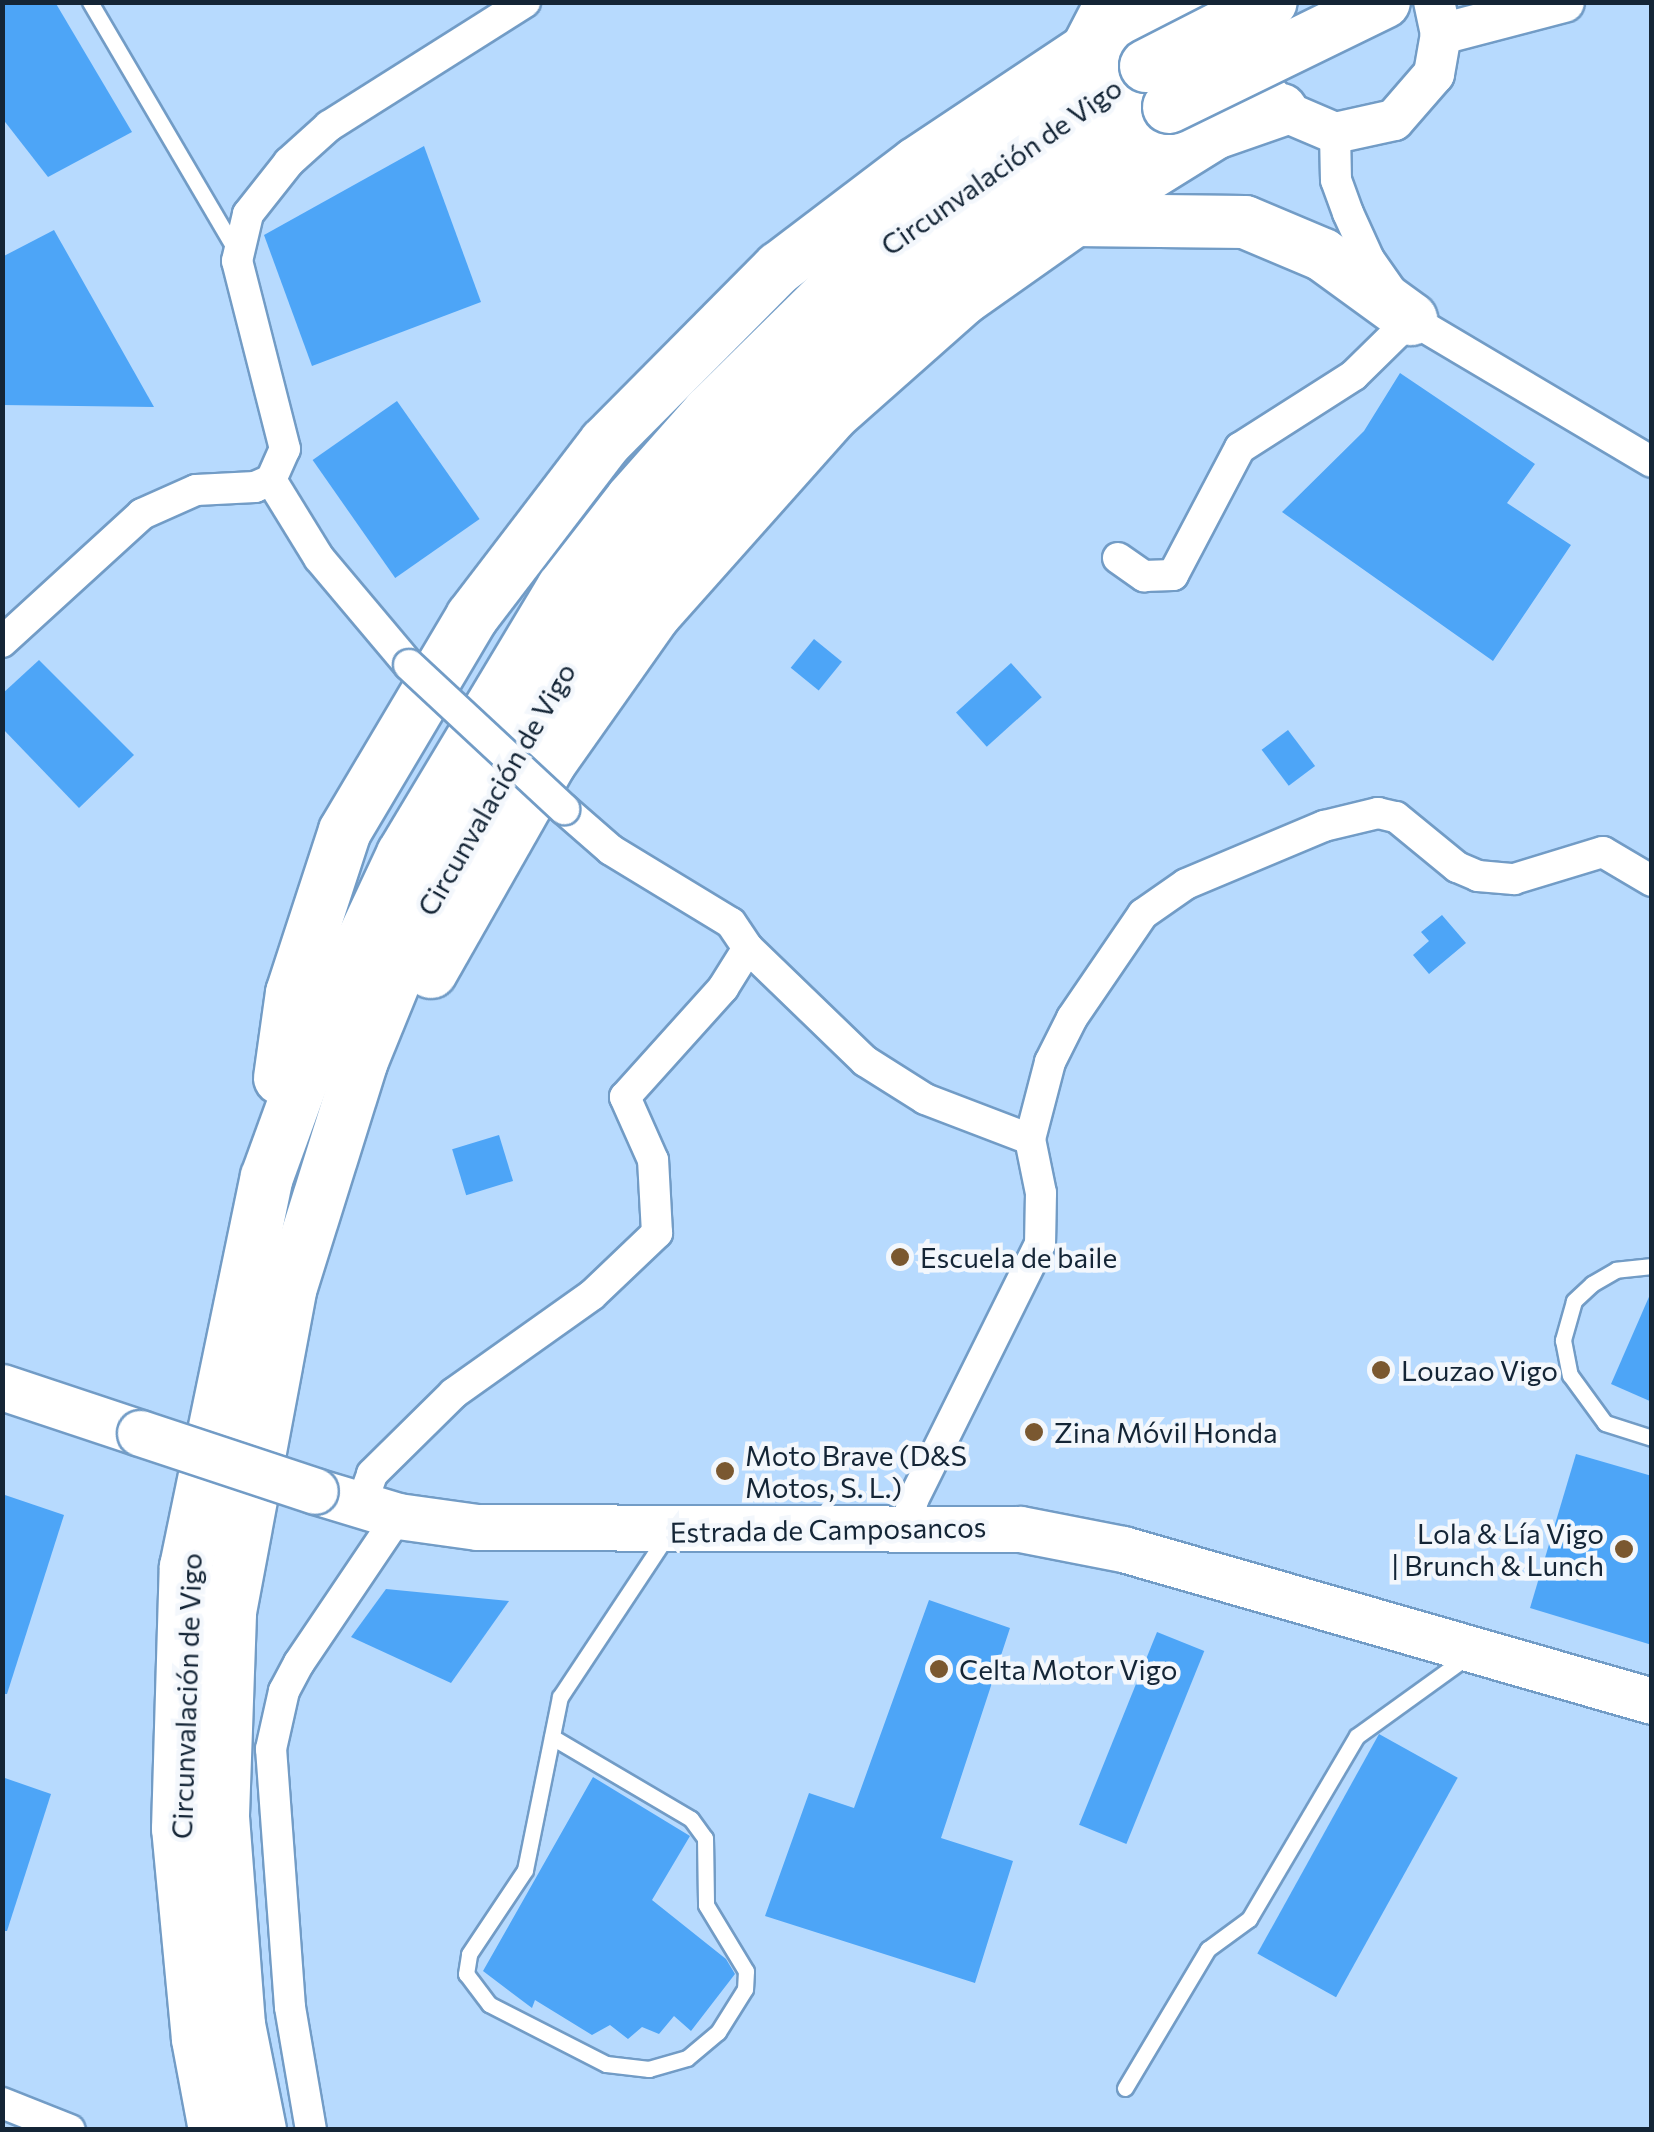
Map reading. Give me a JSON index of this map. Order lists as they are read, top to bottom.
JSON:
{
  "streets": {
    "highway": ["Circunvalación de Vigo"],
    "main road": ["Estrada de Camposancos"]
  },
  "places": [
    "Escuela de baile",
    "Louzao Vigo",
    "Zina Móvil Honda",
    "Moto Brave (D&S Motos, S. L.)",
    "Lola & Lía Vigo | Brunch & Lunch",
    "Celta Motor Vigo"
  ]
}
